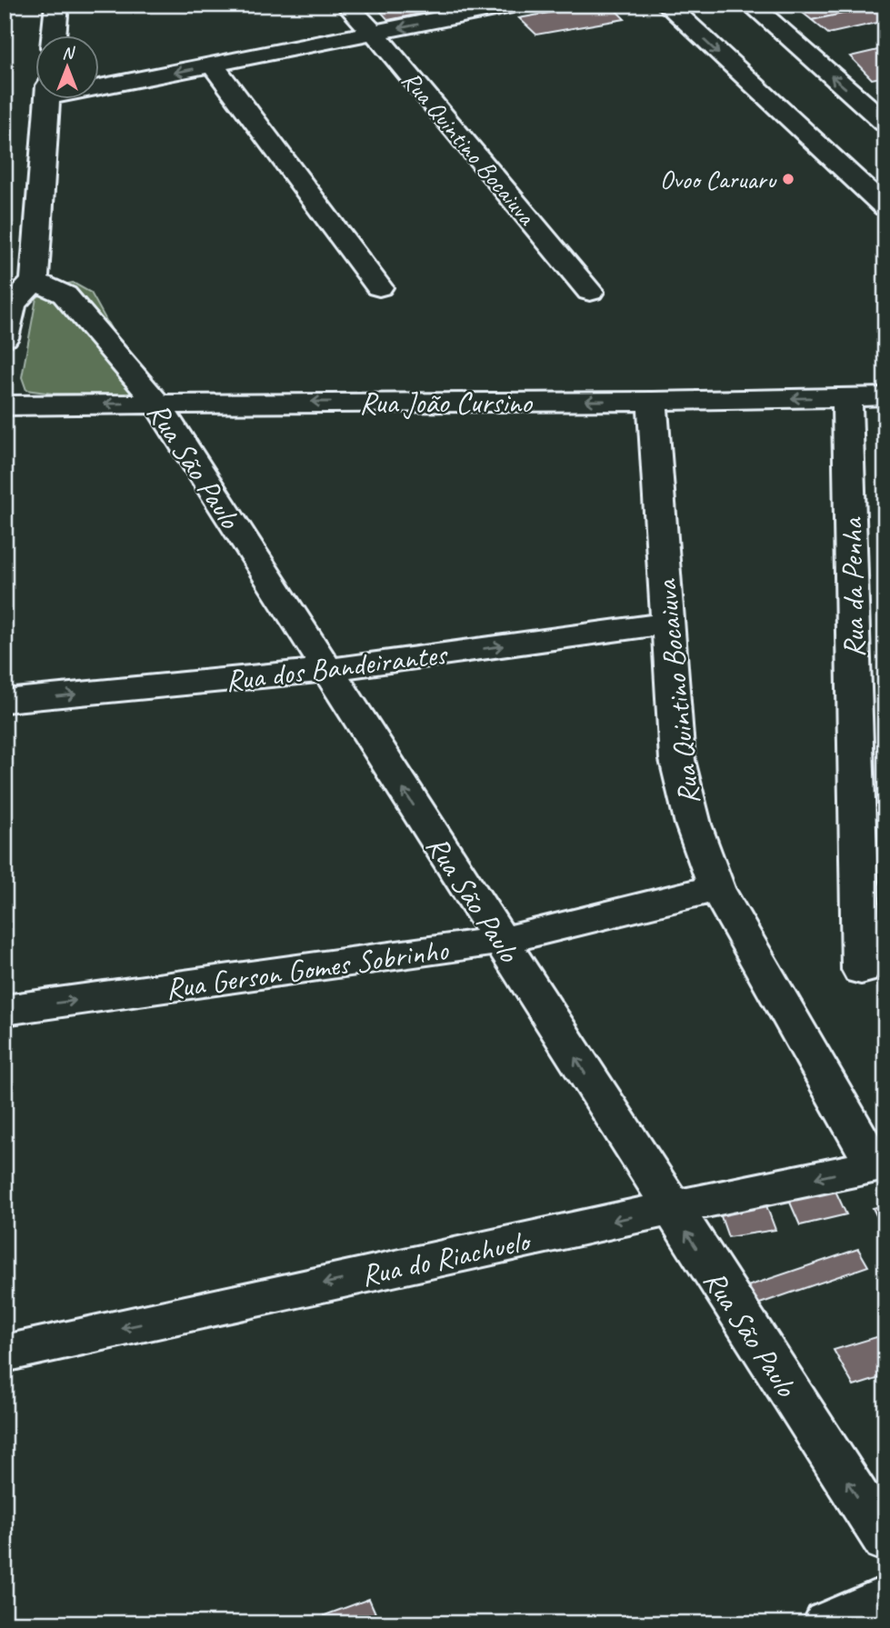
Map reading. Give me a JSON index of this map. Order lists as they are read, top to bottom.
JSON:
{
  "streets": {
    "street": [
      "Rua Quintino Bocaiuva",
      "Rua João Cursino",
      "Rua São Paulo",
      "Rua da Penha",
      "Rua dos Bandeirantes",
      "Rua Gerson Gomes Sobrinho",
      "Rua do Riachuelo"
    ]
  },
  "crossings": [
    ["Rua Quintino Bocaiuva", "Rua João Cursino"],
    ["Rua Quintino Bocaiuva", "Rua dos Bandeirantes"],
    ["Rua Quintino Bocaiuva", "Rua Gerson Gomes Sobrinho"],
    ["Rua Quintino Bocaiuva", "Rua do Riachuelo"],
    ["Rua João Cursino", "Rua São Paulo"],
    ["Rua João Cursino", "Rua da Penha"],
    ["Rua São Paulo", "Rua dos Bandeirantes"],
    ["Rua São Paulo", "Rua Gerson Gomes Sobrinho"],
    ["Rua São Paulo", "Rua do Riachuelo"]
  ],
  "one_way": [
    "Rua João Cursino",
    "Rua São Paulo",
    "Rua dos Bandeirantes",
    "Rua Gerson Gomes Sobrinho",
    "Rua do Riachuelo"
  ],
  "places": ["Ovoo Caruaru"],
  "north": "top"
}
